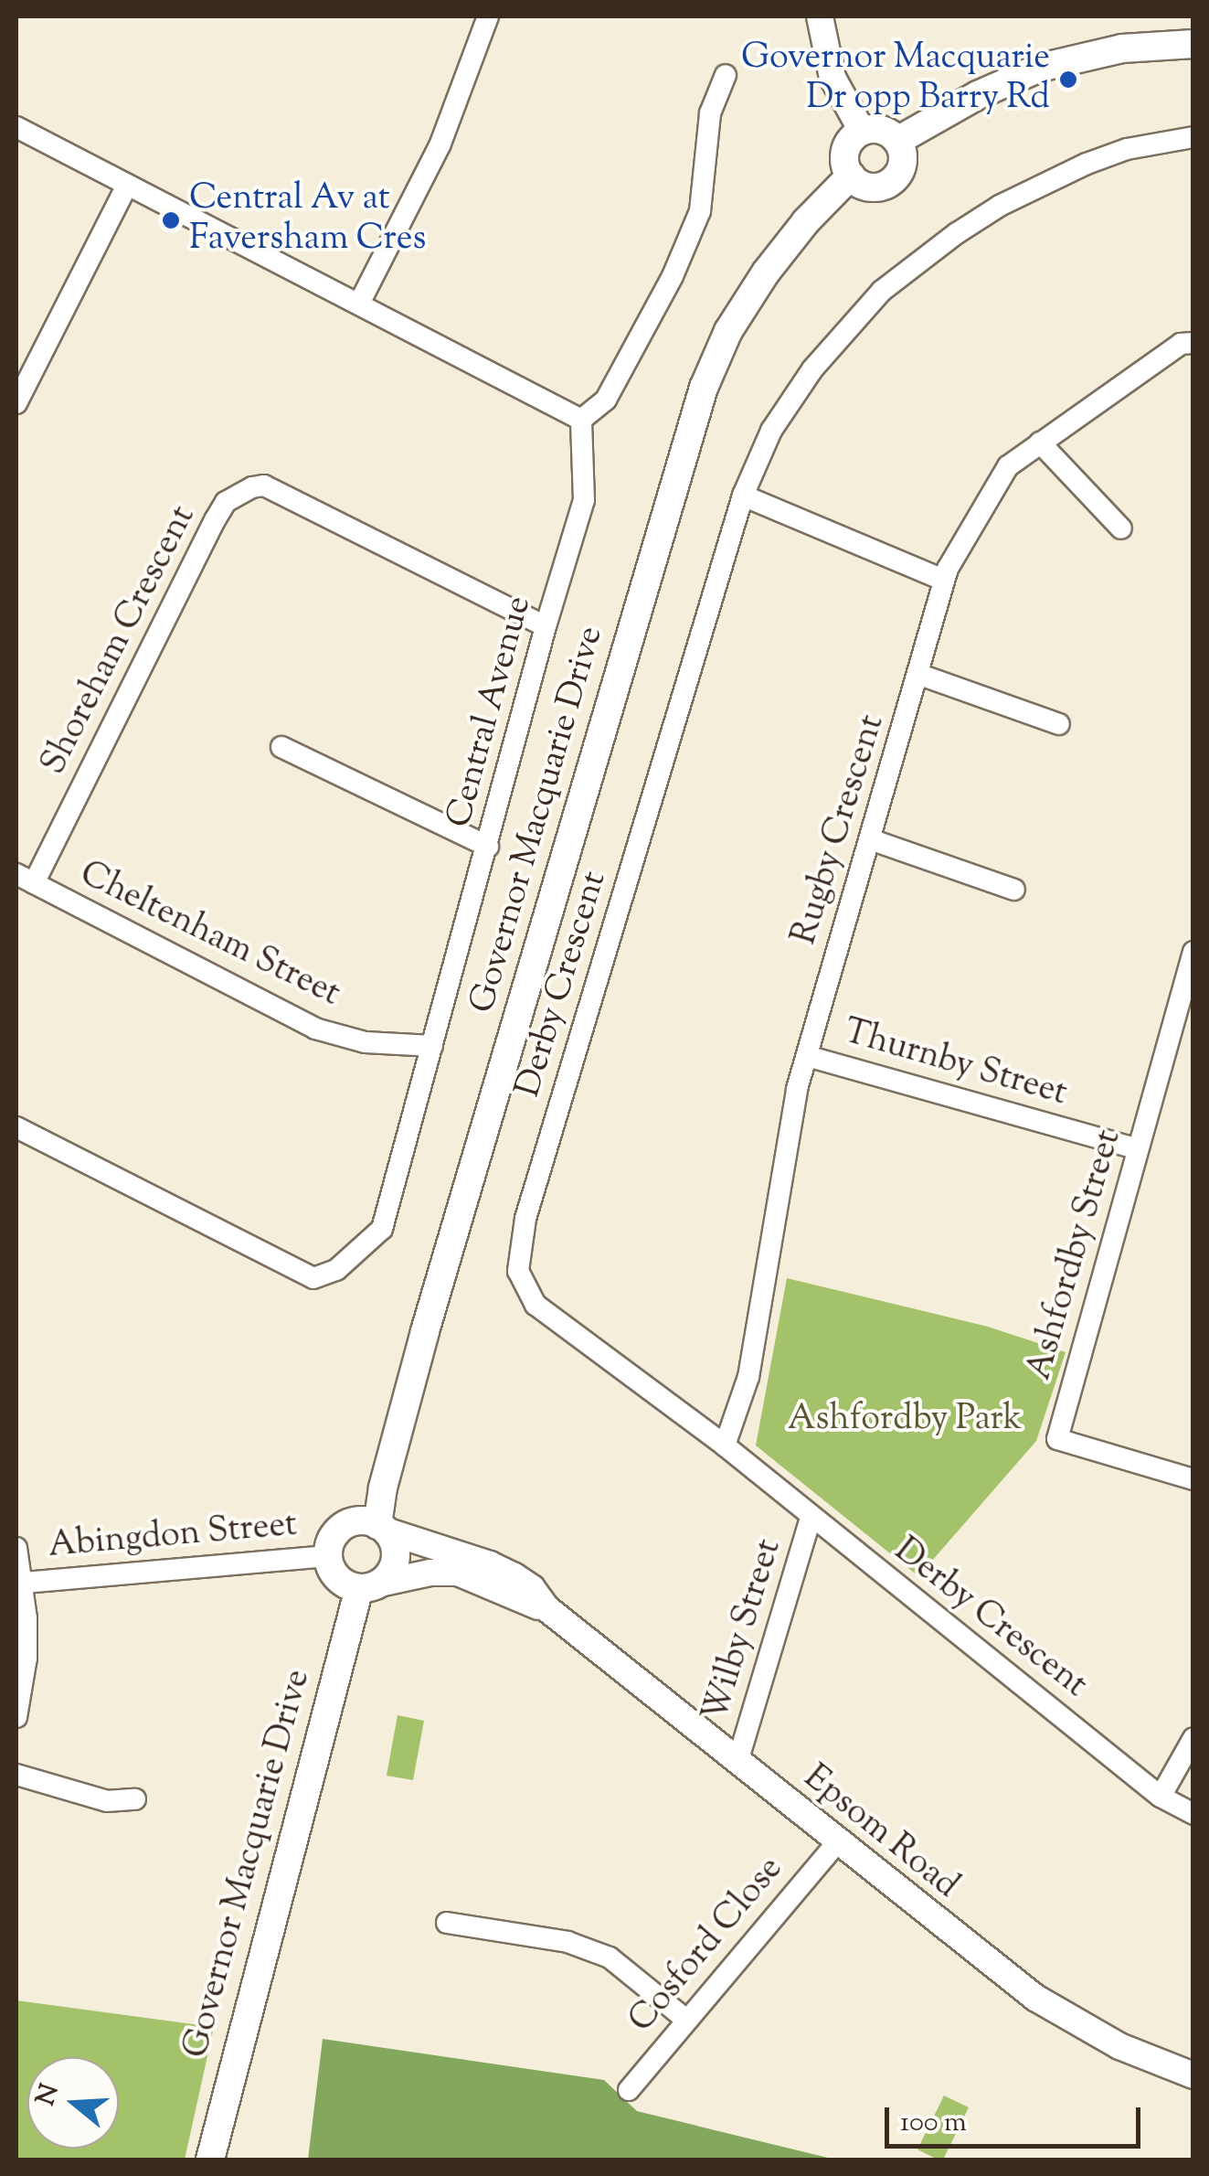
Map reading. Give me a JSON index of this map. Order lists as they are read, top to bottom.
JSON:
{
  "streets": {
    "main road": ["Governor Macquarie Drive"],
    "street": [
      "Shoreham Crescent",
      "Central Avenue",
      "Rugby Crescent",
      "Cheltenham Street",
      "Derby Crescent",
      "Thurnby Street",
      "Ashfordby Street",
      "Abingdon Street",
      "Wilby Street",
      "Epsom Road",
      "Cosford Close"
    ]
  },
  "crossings": [
    ["Shoreham Crescent", "Central Avenue"],
    ["Shoreham Crescent", "Cheltenham Street"],
    ["Central Avenue", "Cheltenham Street"],
    ["Governor Macquarie Drive", "Abingdon Street"],
    ["Governor Macquarie Drive", "Epsom Road"],
    ["Rugby Crescent", "Derby Crescent"],
    ["Rugby Crescent", "Thurnby Street"],
    ["Derby Crescent", "Wilby Street"],
    ["Thurnby Street", "Ashfordby Street"],
    ["Abingdon Street", "Epsom Road"],
    ["Wilby Street", "Epsom Road"],
    ["Epsom Road", "Cosford Close"]
  ],
  "parks": ["Ashfordby Park"],
  "places": ["Governor Macquarie Dr opp Barry Rd", "Central Av at Faversham Cres"],
  "scale_bar": "100 m",
  "north": "left"
}
